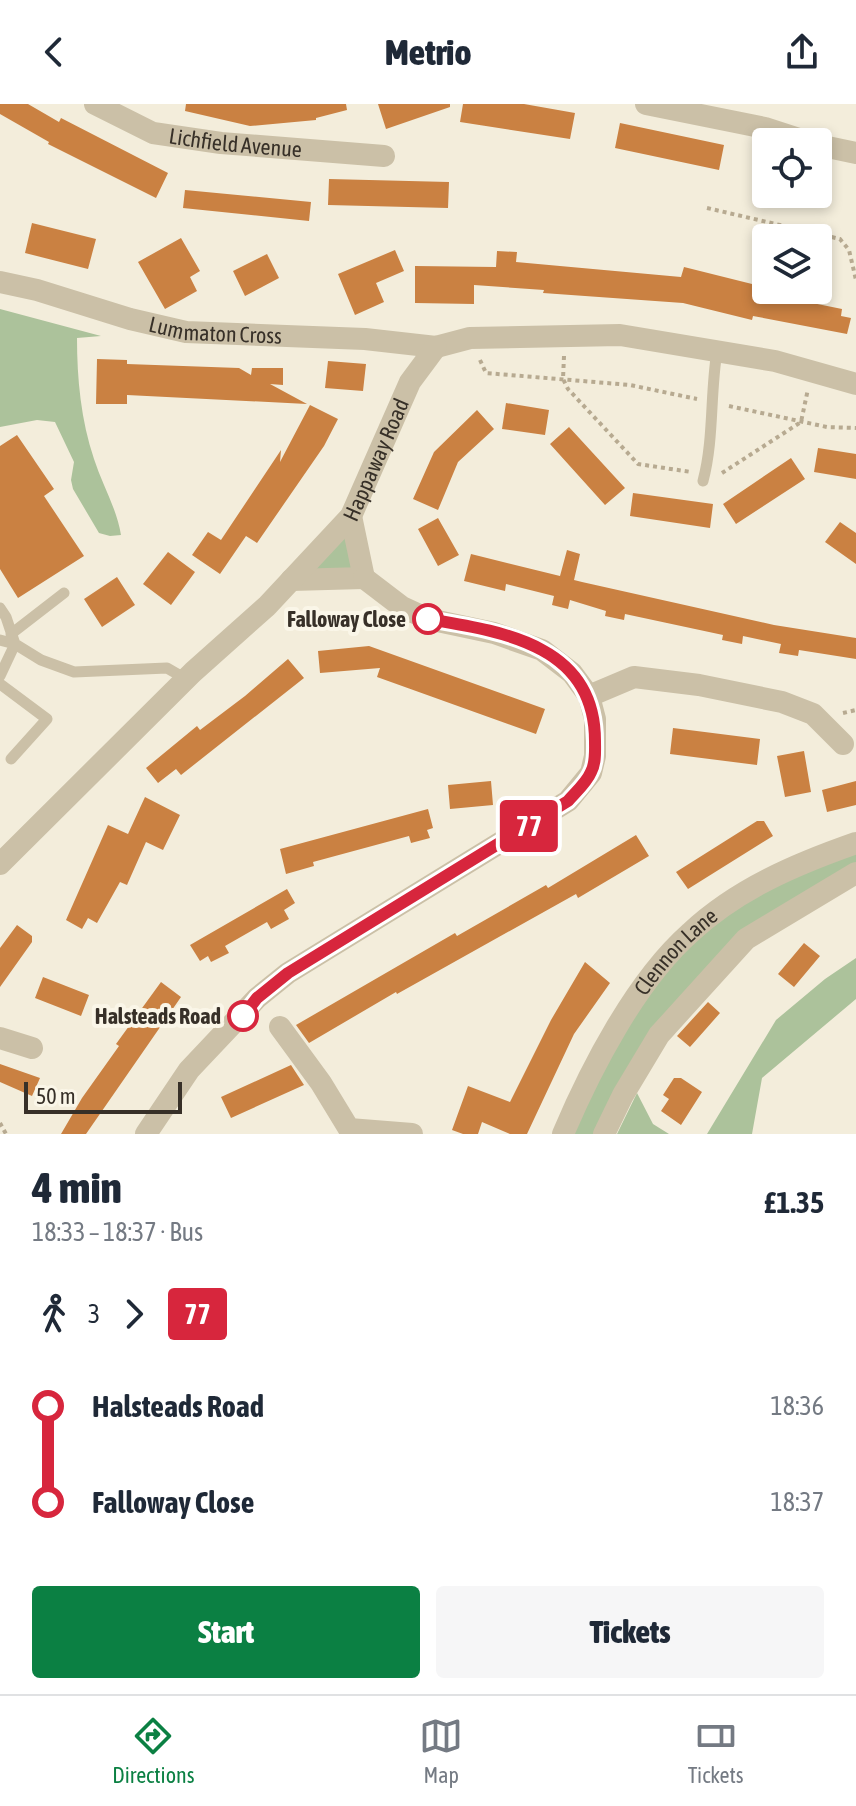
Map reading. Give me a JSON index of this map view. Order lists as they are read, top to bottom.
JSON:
{
  "streets": {
    "street": [
      "Lichfield Avenue",
      "Lummaton Cross",
      "Happaway Road",
      "Clennon Lane"
    ]
  },
  "crossings": [
    ["Lummaton Cross", "Happaway Road"]
  ],
  "places": ["Falloway Close", "Halsteads Road"],
  "lines": ["bus line 77"],
  "scale_bar": "50 m",
  "page": {
    "header": "Metrio",
    "on_map": "77",
    "scale": "50 m",
    "heading": ["4 min", "18:33 – 18:37 · Bus", "£1.35"],
    "legs": ["3", "77"],
    "list": [
      {
        "name": "Halsteads Road",
        "value": "18:36"
      },
      {
        "name": "Falloway Close",
        "value": "18:37"
      }
    ],
    "buttons": ["Start", "Tickets"],
    "tabs": ["Directions", "Map", "Tickets"]
  }
}
